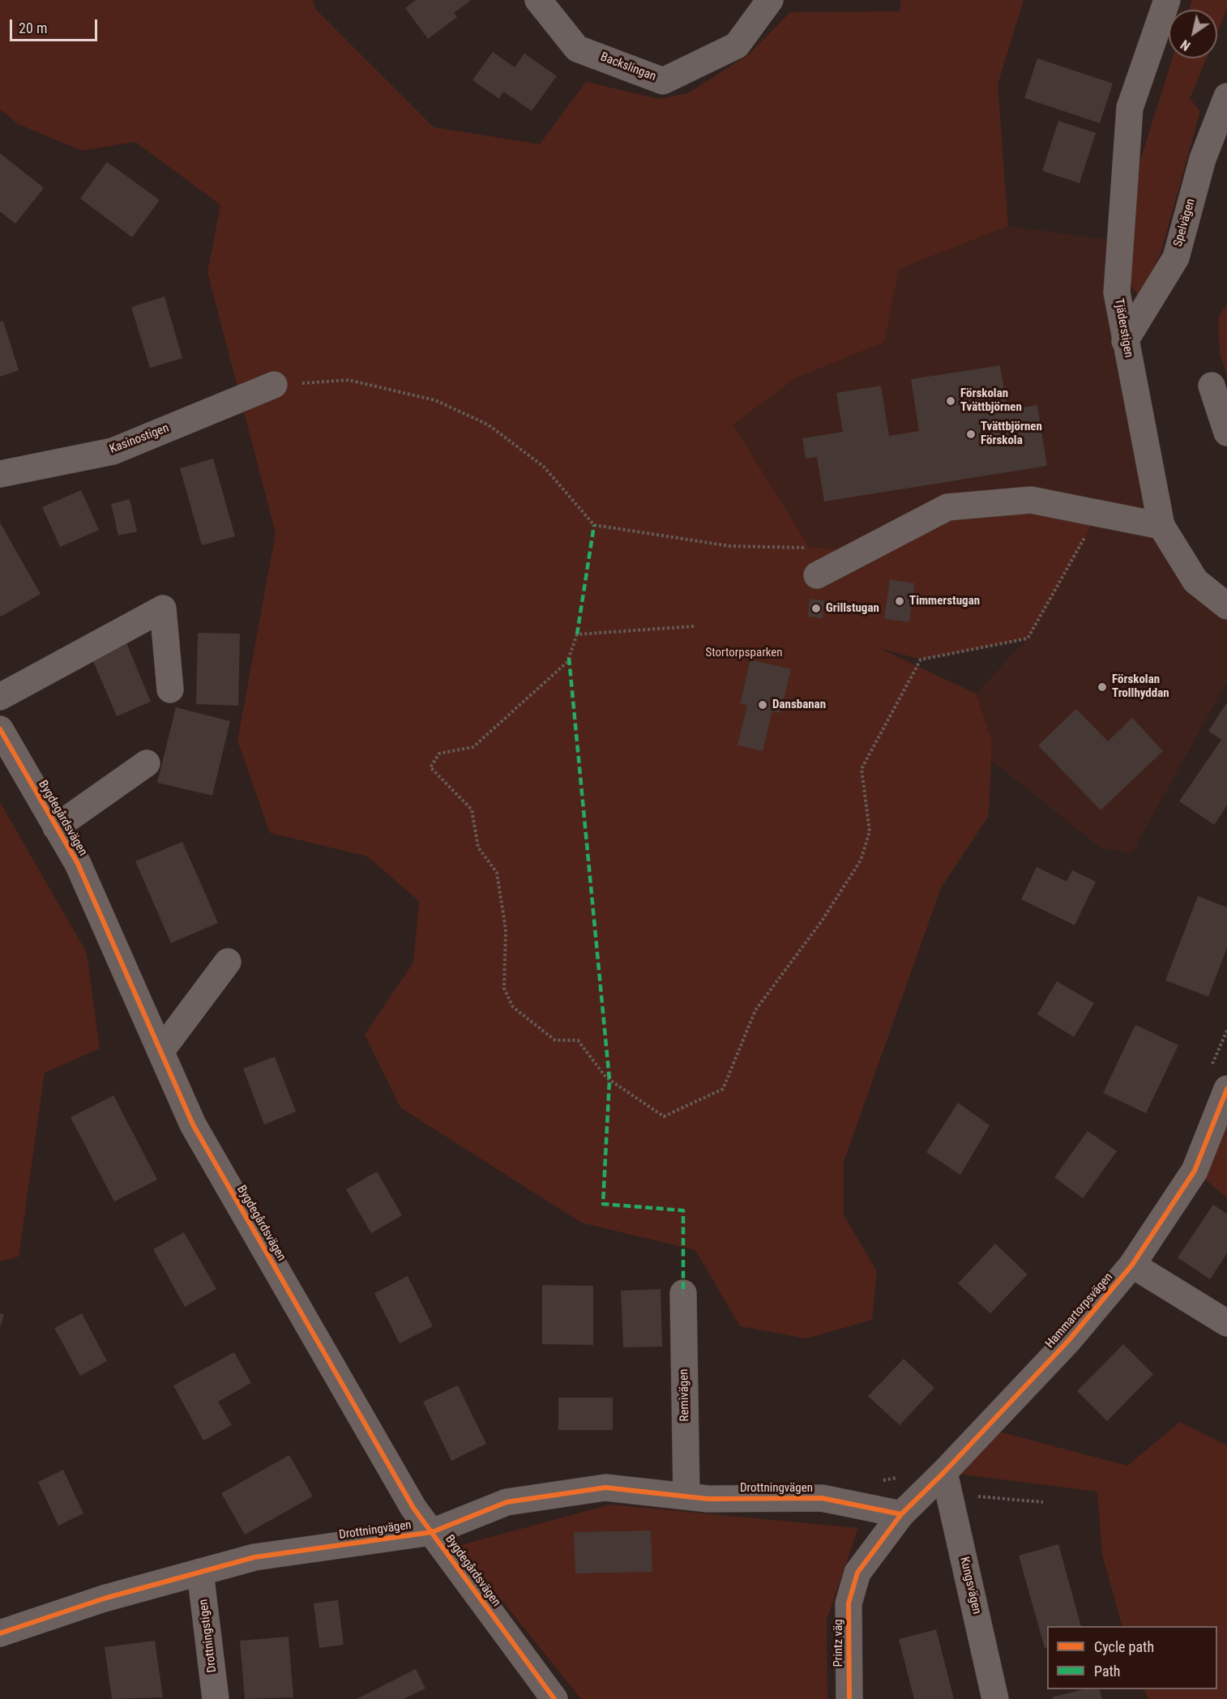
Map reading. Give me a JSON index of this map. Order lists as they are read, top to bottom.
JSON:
{
  "streets": {
    "street": [
      "Backslingan",
      "Spelvägen",
      "Tjäderstigen",
      "Kasinostigen",
      "Bygdegårdsvägen",
      "Hammartorpsvägen",
      "Remivägen",
      "Drottningvägen",
      "Kungsvägen",
      "Drottningstigen",
      "Printz väg"
    ]
  },
  "crossings": [
    ["Spelvägen", "Tjäderstigen"],
    ["Bygdegårdsvägen", "Drottningvägen"],
    ["Hammartorpsvägen", "Drottningvägen"],
    ["Hammartorpsvägen", "Kungsvägen"],
    ["Hammartorpsvägen", "Printz väg"],
    ["Remivägen", "Drottningvägen"],
    ["Drottningvägen", "Drottningstigen"],
    ["Drottningvägen", "Printz väg"]
  ],
  "parks": ["Stortorpsparken"],
  "places": [
    "Förskolan Tvättbjörnen",
    "Tvättbjörnen Förskola",
    "Timmerstugan",
    "Grillstugan",
    "Förskolan Trollhyddan",
    "Dansbanan"
  ],
  "legend": ["Cycle path", "Path"],
  "scale_bar": "20 m",
  "north": "bottom left"
}
